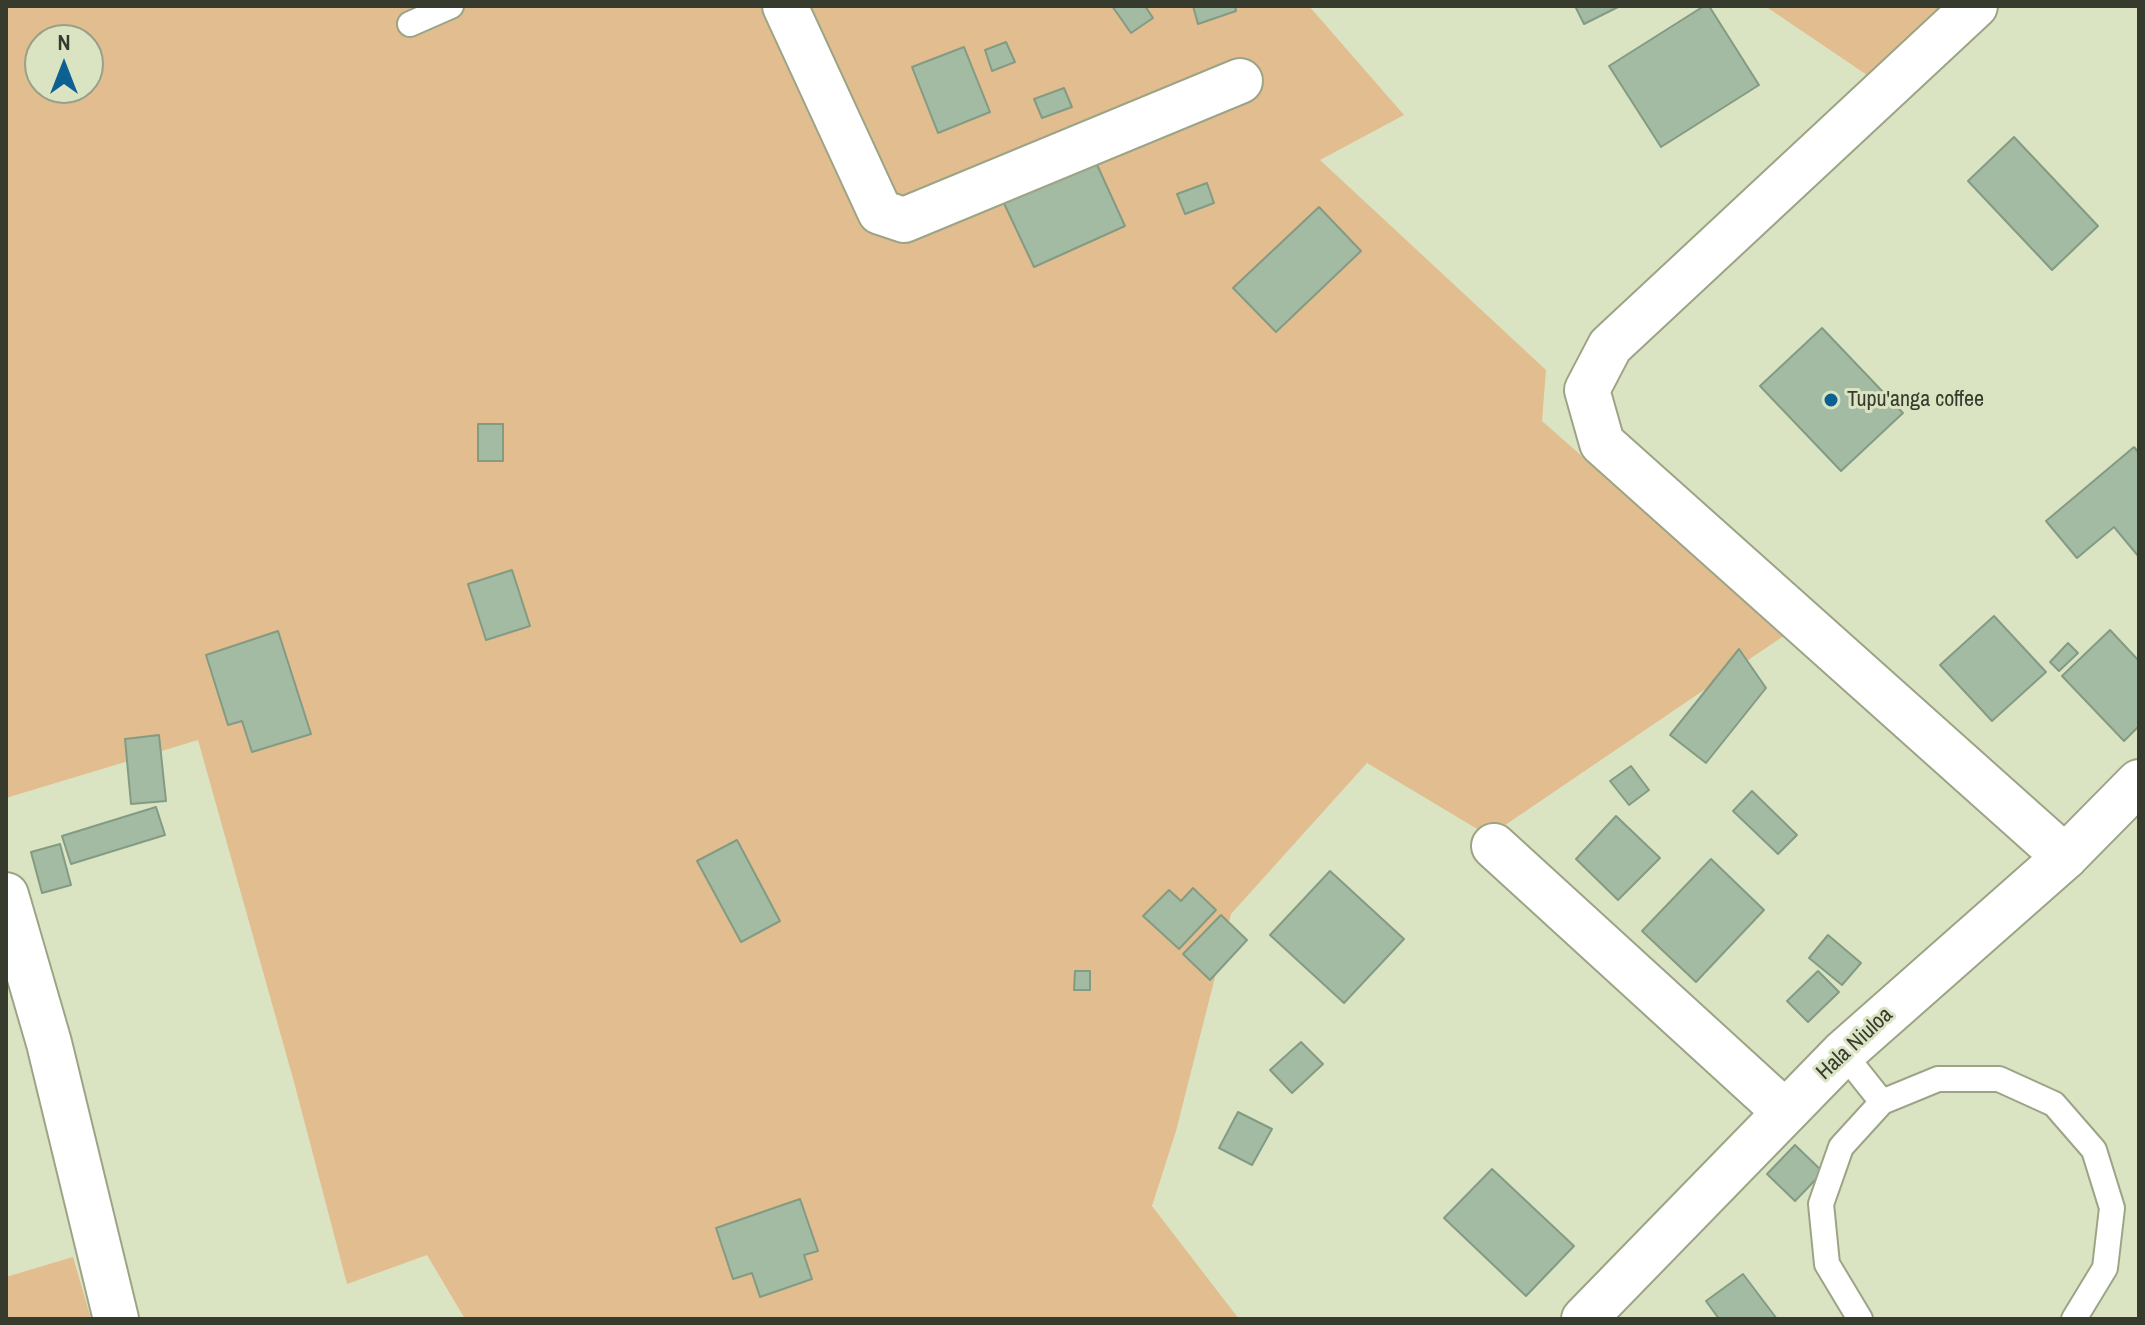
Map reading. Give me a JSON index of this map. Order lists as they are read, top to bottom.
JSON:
{
  "streets": {
    "street": ["Hala Niuloa"]
  },
  "places": ["Tupu'anga coffee"],
  "north": "top"
}
